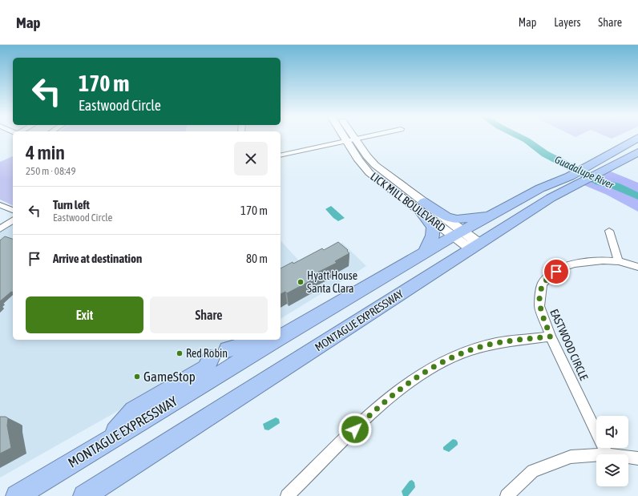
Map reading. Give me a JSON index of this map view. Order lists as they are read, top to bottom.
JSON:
{
  "streets": {
    "highway": ["MONTAGUE EXPRESSWAY"],
    "main road": ["LICK MILL BOULEVARD"],
    "street": ["EASTWOOD CIRCLE"]
  },
  "crossings": [
    ["LICK MILL BOULEVARD", "MONTAGUE EXPRESSWAY"]
  ],
  "water": ["Guadalupe River"],
  "places": ["Hyatt House Santa Clara", "Red Robin", "GameStop"],
  "page": {
    "header": "Map",
    "nav": ["Map", "Layers", "Share"],
    "turn": ["170 m", "Eastwood Circle"],
    "heading": ["4 min", "250 m · 08:49"],
    "list": [
      {
        "name": "Turn left",
        "note": "Eastwood Circle",
        "value": "170 m"
      },
      {
        "name": "Arrive at destination",
        "value": "80 m"
      }
    ],
    "buttons": ["Exit", "Share"]
  }
}
